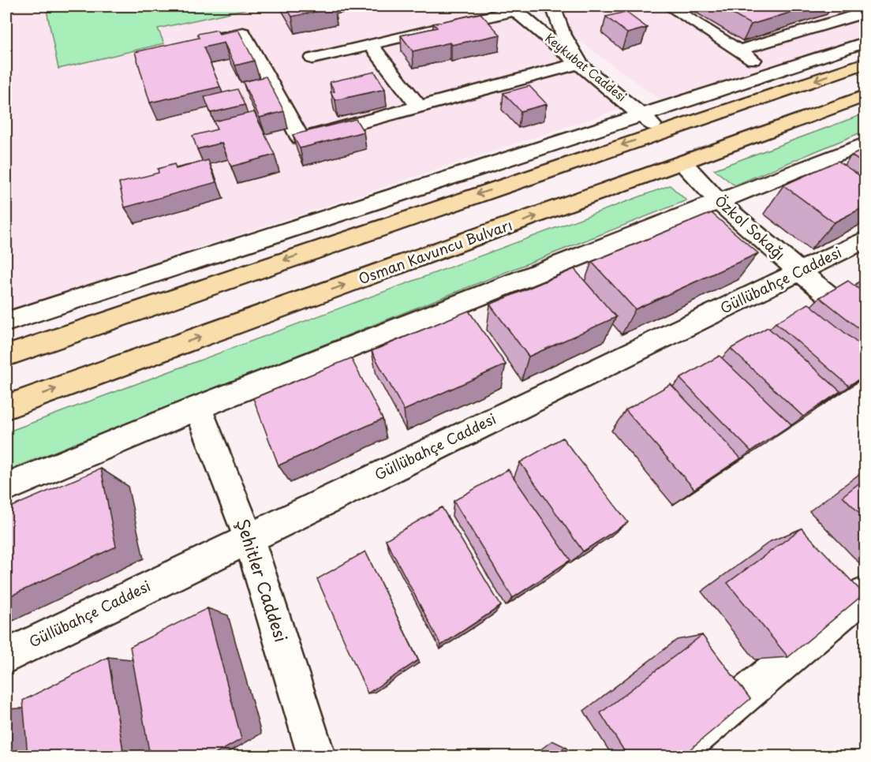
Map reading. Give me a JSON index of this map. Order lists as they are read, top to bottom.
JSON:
{
  "streets": {
    "highway": ["Osman Kavuncu Bulvarı"],
    "street": [
      "Keykubat Caddesi",
      "Özkol Sokağı",
      "Güllübahçe Caddesi",
      "Şehitler Caddesi"
    ]
  },
  "crossings": [
    ["Özkol Sokağı", "Osman Kavuncu Bulvarı"],
    ["Özkol Sokağı", "Güllübahçe Caddesi"],
    ["Güllübahçe Caddesi", "Şehitler Caddesi"]
  ]
}
